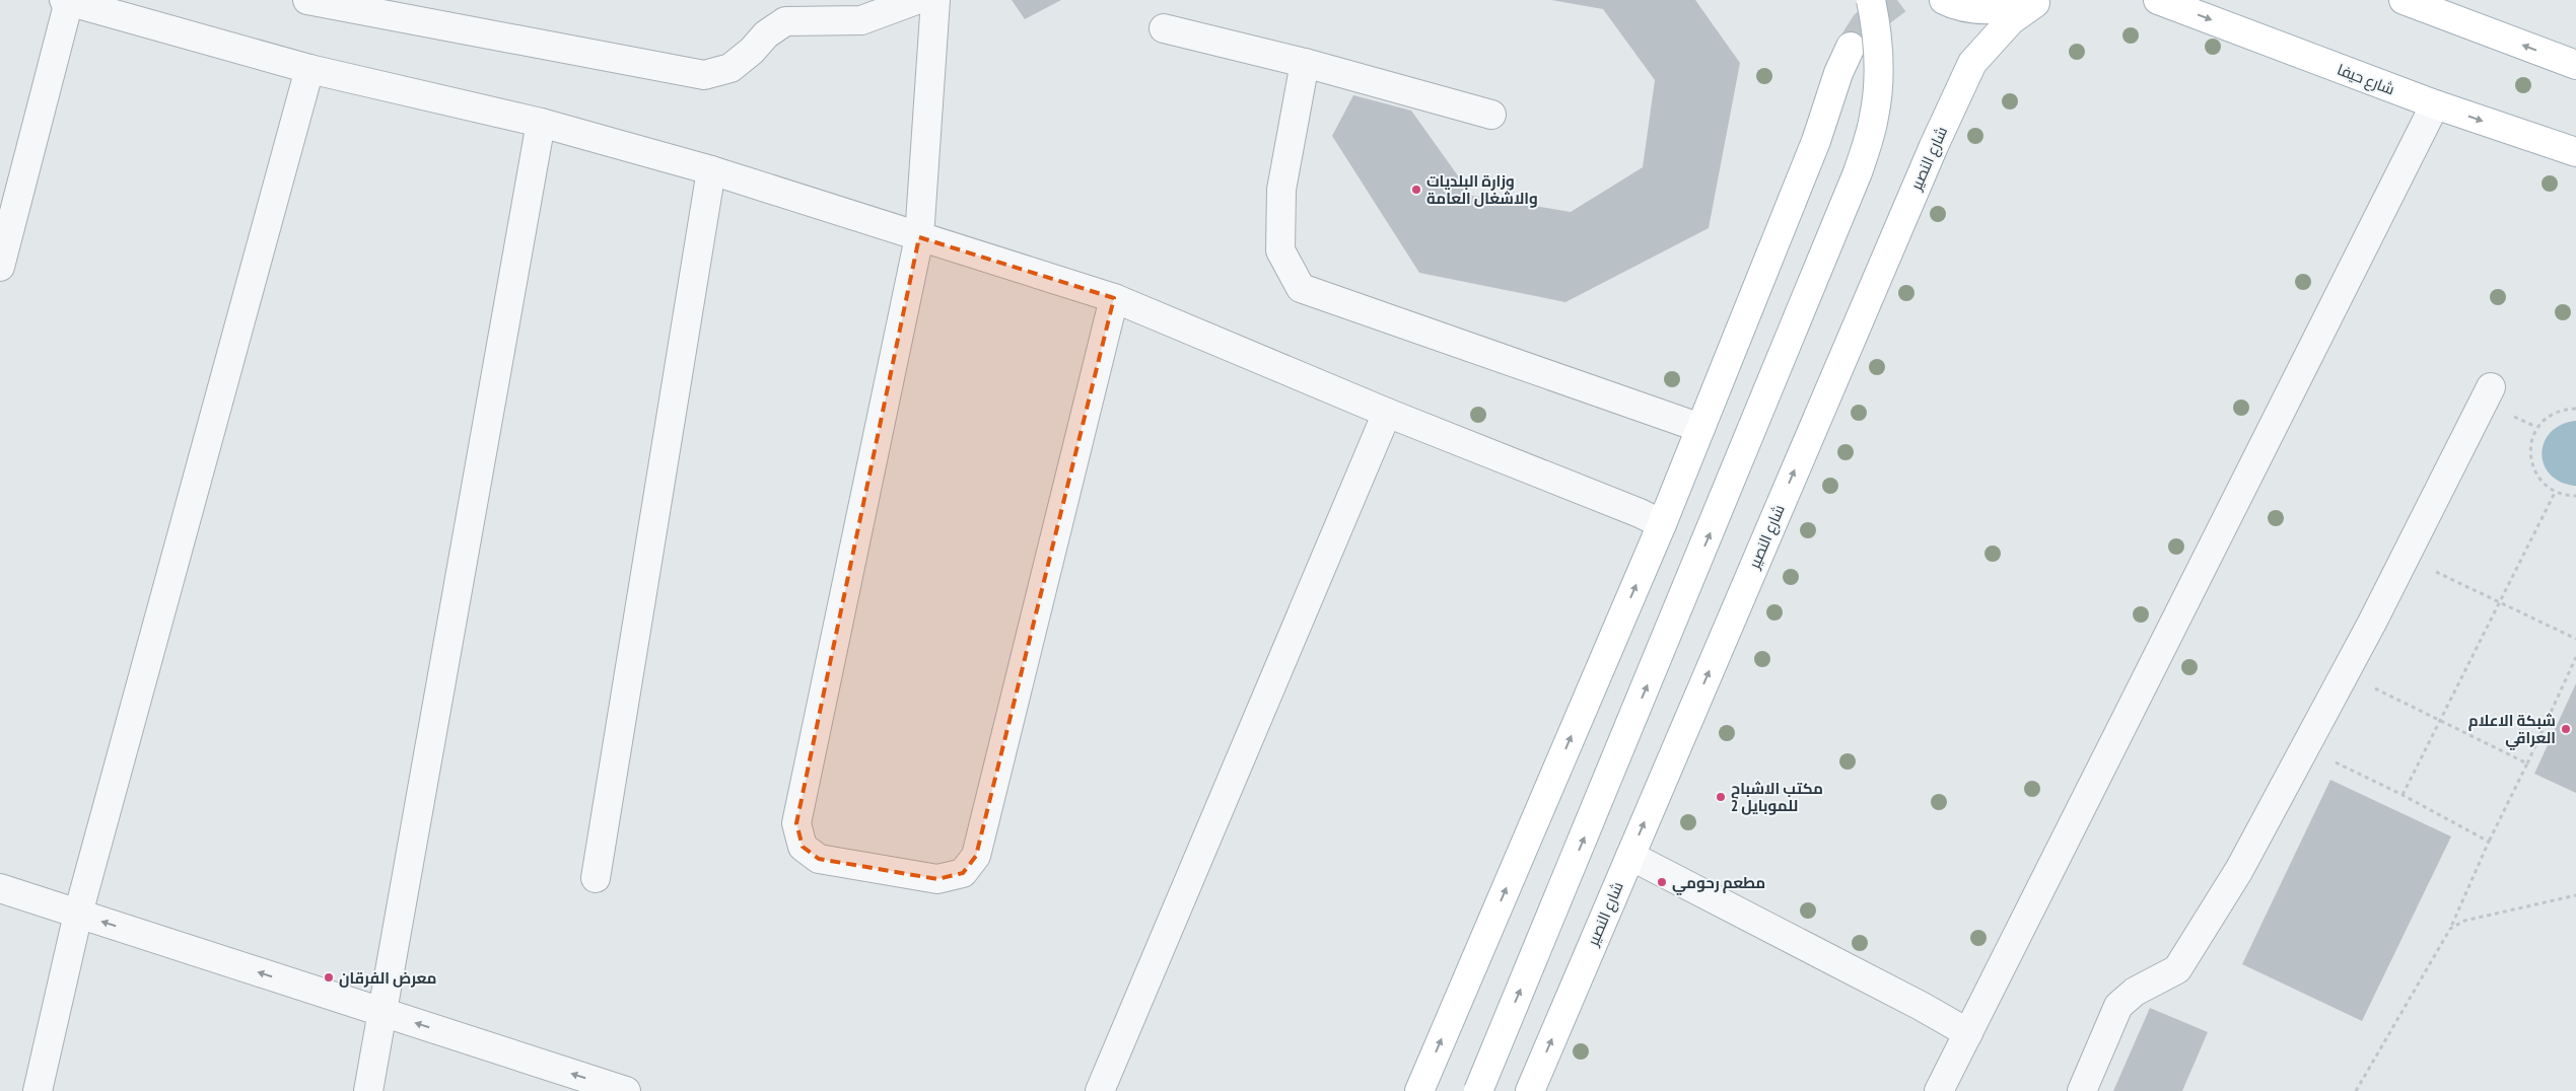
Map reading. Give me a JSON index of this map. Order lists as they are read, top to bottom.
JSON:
{
  "streets": {
    "main road": ["شارع حيفا", "شارع النصیر"]
  },
  "places": [
    "وزارة البلديات والاشغال العامة",
    "شبكة الاعلام العراقي",
    "مكتب الاشباح 2 للموبايل",
    "مطعم رحومي",
    "معرض الفرقان"
  ]
}
